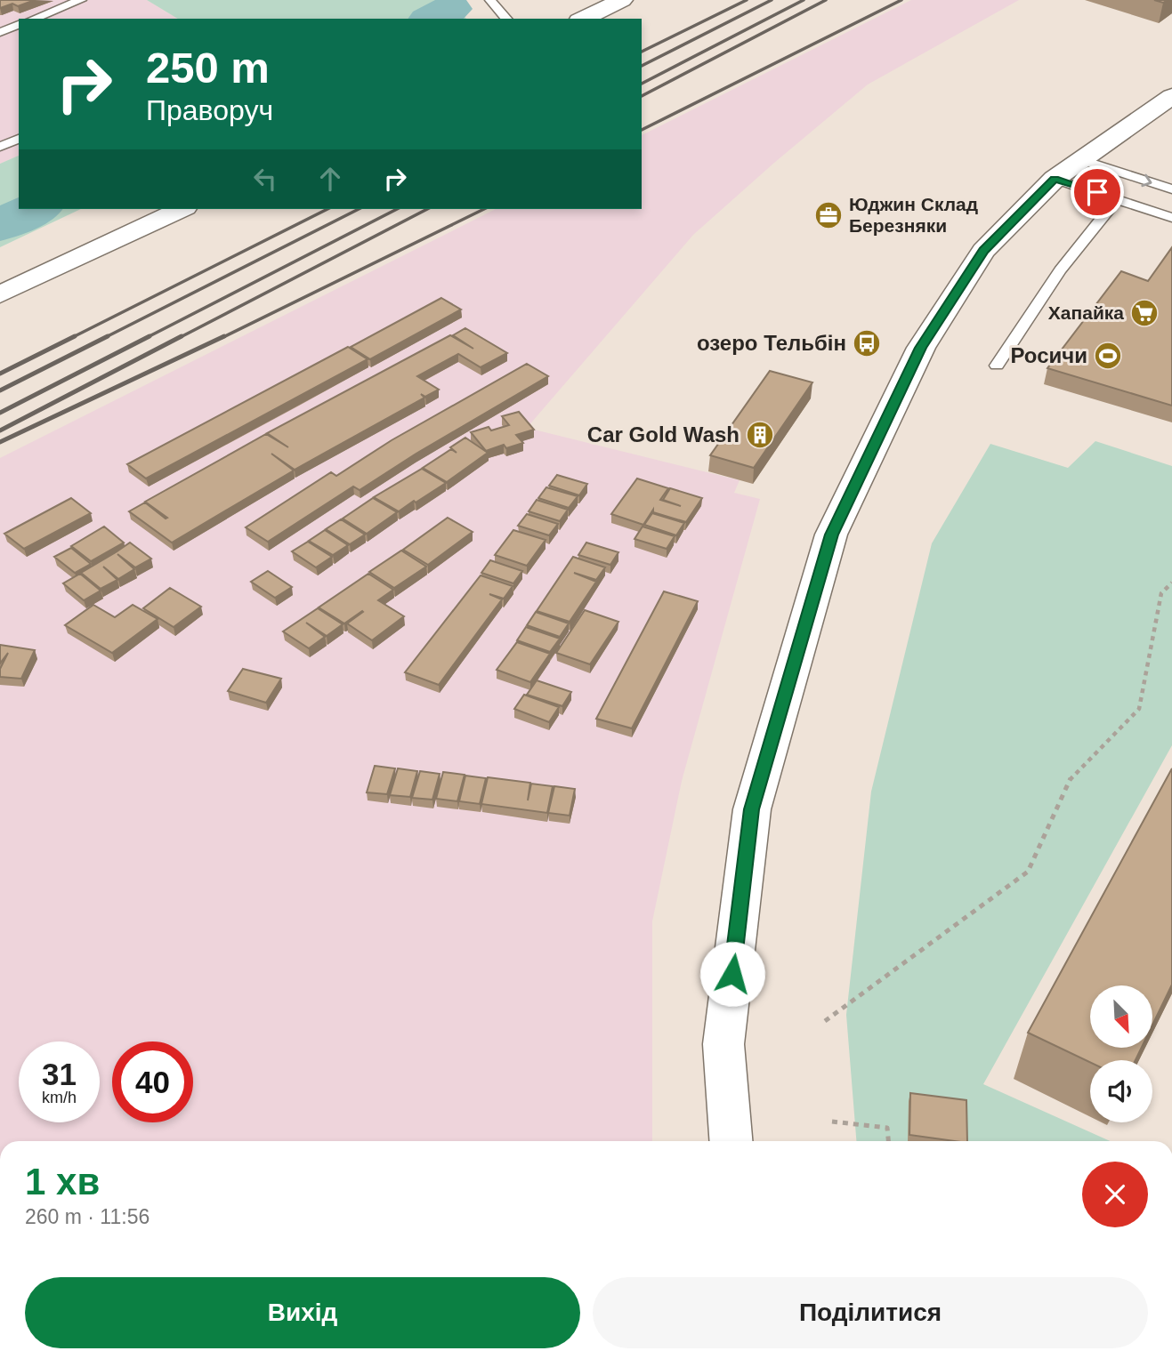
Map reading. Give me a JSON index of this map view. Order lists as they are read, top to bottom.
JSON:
{
  "places": {
    "office": ["Юджин Склад Березняки"],
    "supermarket": ["Хапайка"],
    "bus stop": ["озеро Тельбін"],
    "sports": ["Росичи"],
    "building": ["Car Gold Wash"]
  },
  "north": "bottom right",
  "page": {
    "turn": ["250 m", "Праворуч"],
    "speed": "31 km/h",
    "limit": "40",
    "heading": ["1 хв", "260 m · 11:56"],
    "buttons": ["Вихід", "Поділитися"]
  }
}
